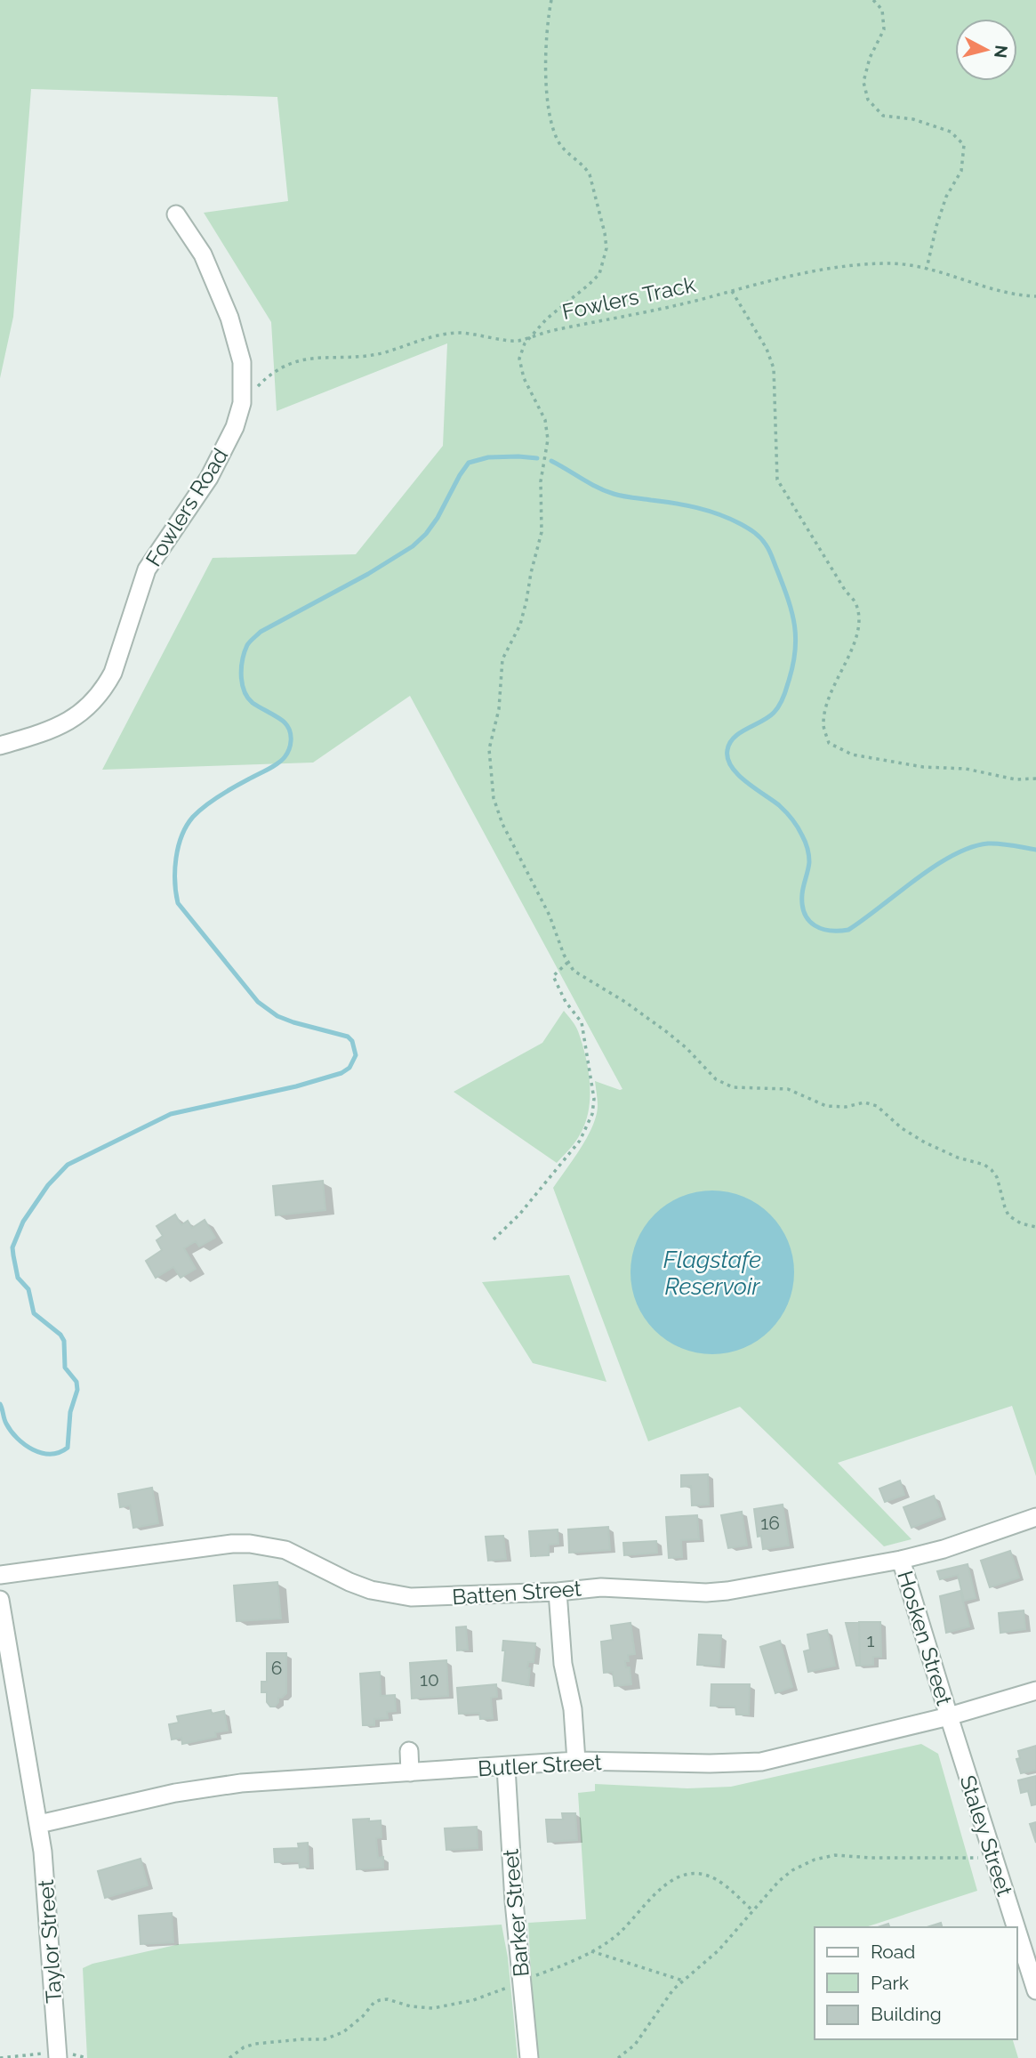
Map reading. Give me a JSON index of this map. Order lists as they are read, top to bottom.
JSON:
{
  "streets": {
    "street": [
      "Fowlers Road",
      "Batten Street",
      "Hosken Street",
      "Butler Street",
      "Staley Street",
      "Barker Street",
      "Taylor Street"
    ],
    "path": ["Fowlers Track"]
  },
  "crossings": [
    ["Fowlers Track", "Fowlers Road"],
    ["Batten Street", "Hosken Street"],
    ["Hosken Street", "Butler Street"],
    ["Hosken Street", "Staley Street"],
    ["Butler Street", "Staley Street"],
    ["Butler Street", "Barker Street"],
    ["Butler Street", "Taylor Street"]
  ],
  "water": ["Flagstafe Reservoir"],
  "house_numbers": [
    "16",
    "1",
    "6",
    "10"
  ],
  "legend": ["Road", "Park", "Building"],
  "north": "right"
}
